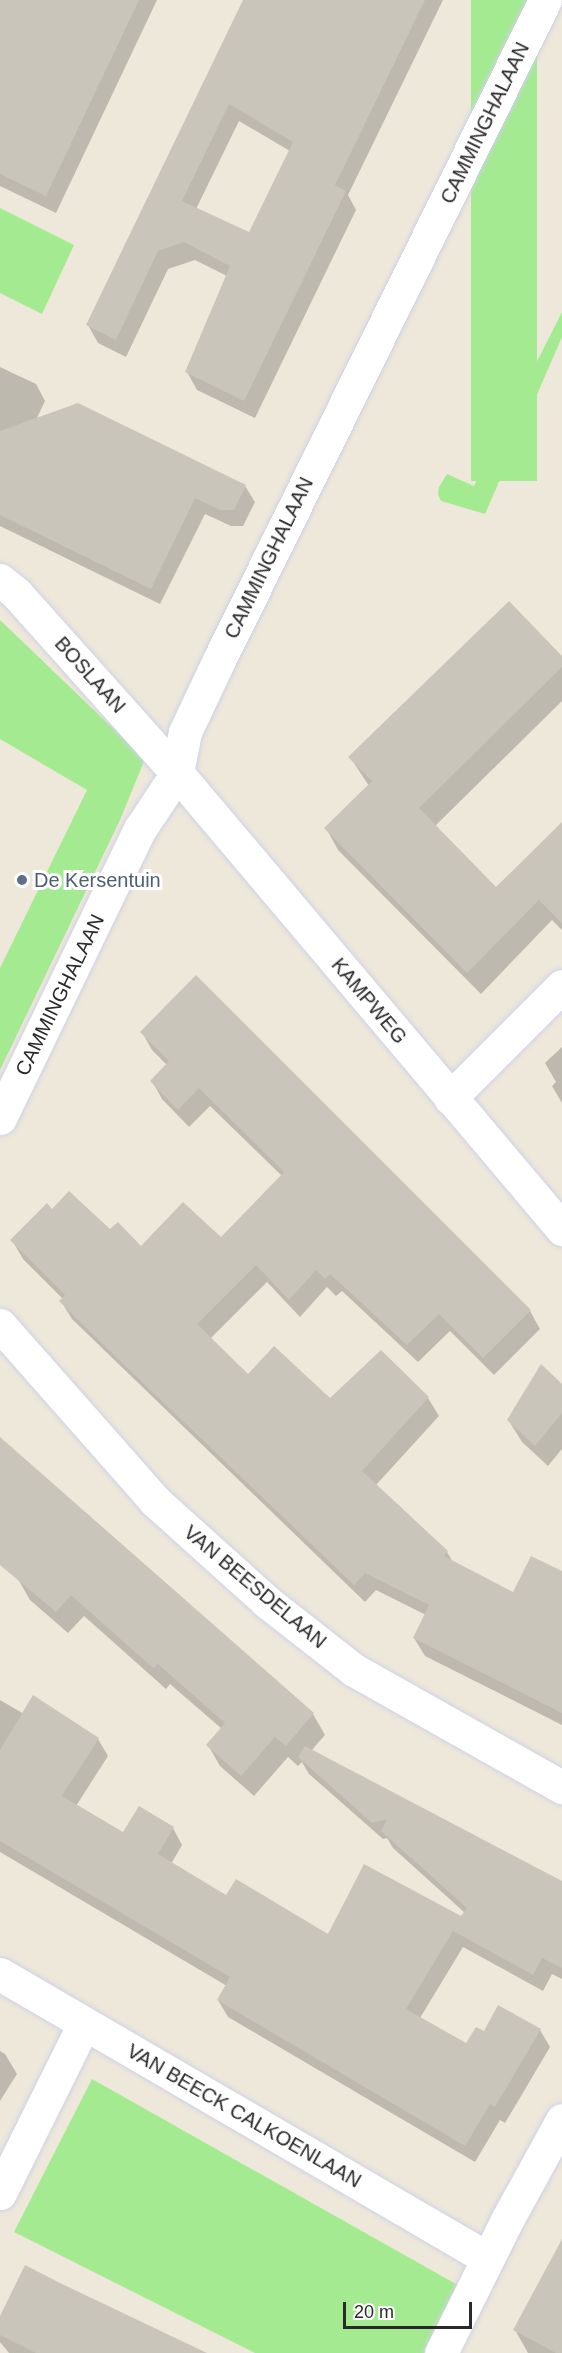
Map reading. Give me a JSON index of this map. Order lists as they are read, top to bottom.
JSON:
{
  "streets": {
    "street": [
      "CAMMINGHALAAN",
      "BOSLAAN",
      "KAMPWEG",
      "VAN BEESDELAAN",
      "VAN BEECK CALKOENLAAN"
    ]
  },
  "crossings": [
    ["CAMMINGHALAAN", "BOSLAAN"],
    ["CAMMINGHALAAN", "KAMPWEG"],
    ["BOSLAAN", "KAMPWEG"]
  ],
  "places": ["De Kersentuin"],
  "scale_bar": "20 m"
}
